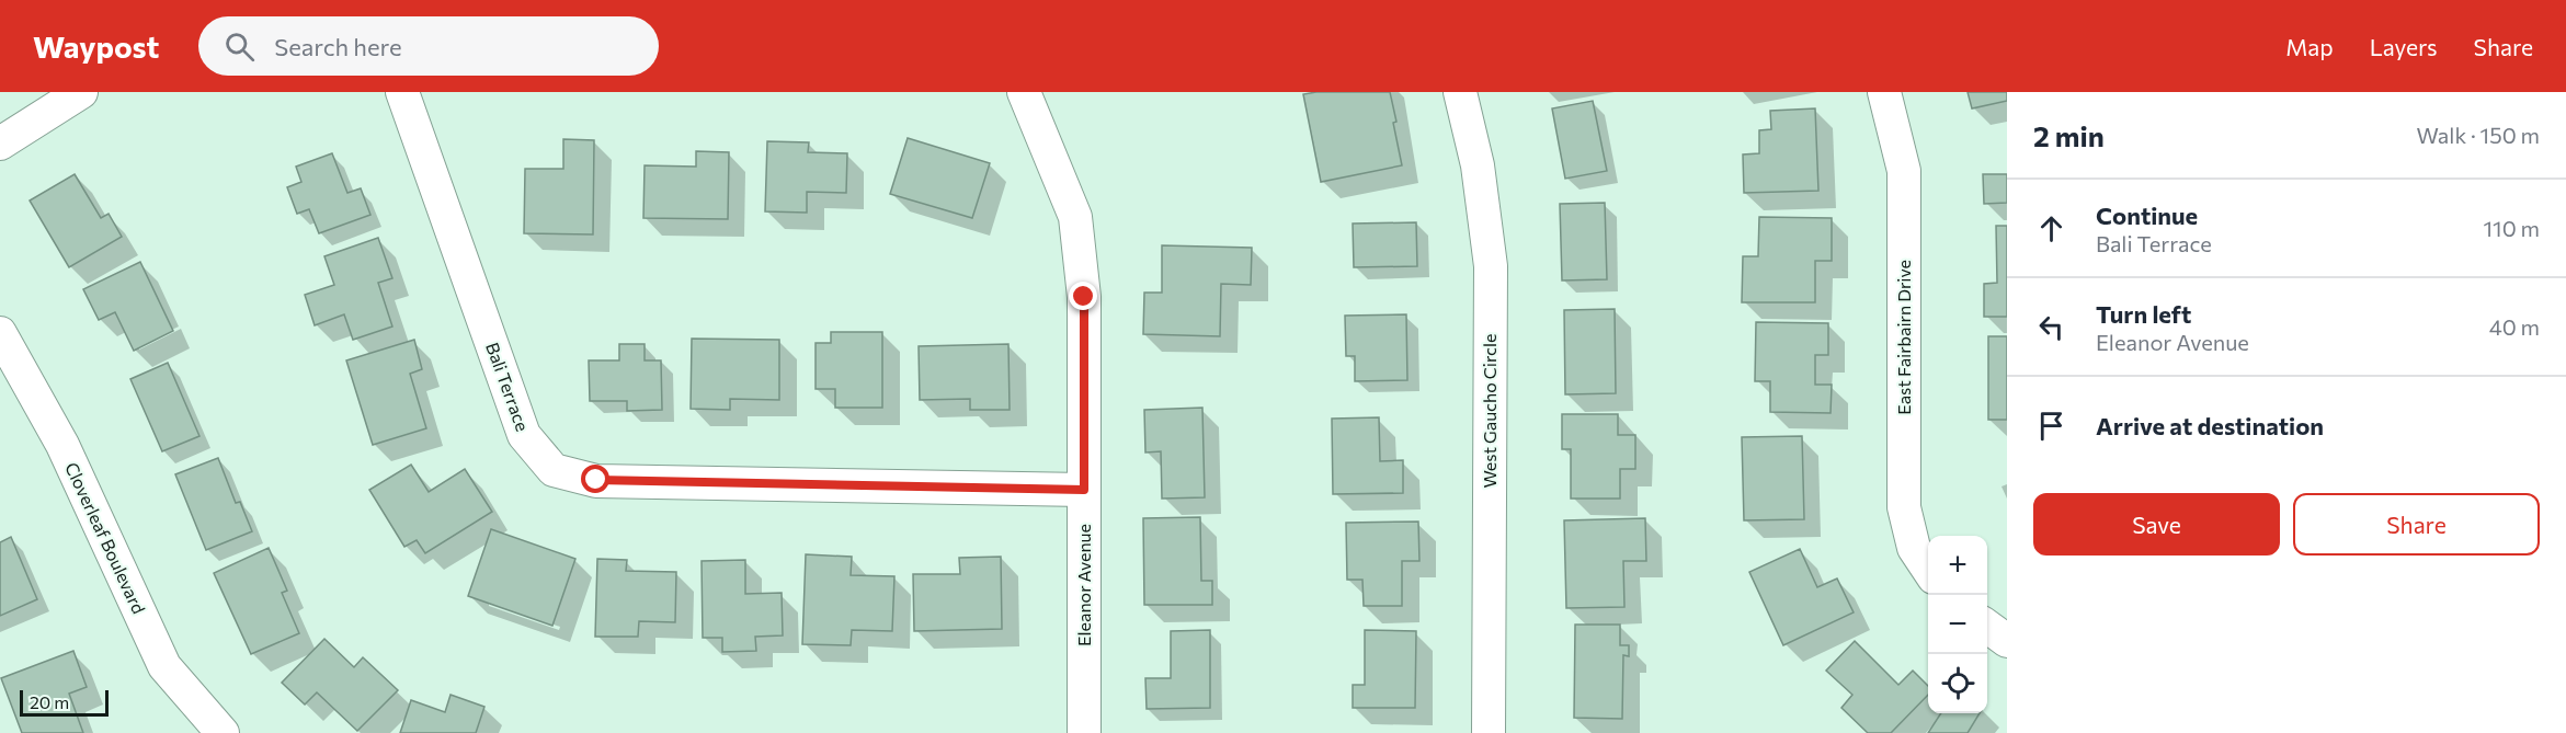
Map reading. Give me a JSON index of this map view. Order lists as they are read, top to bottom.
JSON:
{
  "streets": {
    "street": [
      "East Fairbairn Drive",
      "Bali Terrace",
      "West Gaucho Circle",
      "Cloverleaf Boulevard",
      "Eleanor Avenue"
    ]
  },
  "crossings": [
    ["Bali Terrace", "Eleanor Avenue"]
  ],
  "scale_bar": "20 m",
  "page": {
    "header": "Waypost",
    "search": "Search here",
    "nav": ["Map", "Layers", "Share"],
    "heading": ["2 min", "Walk · 150 m"],
    "list": [
      ["Continue", "Bali Terrace", "110 m"],
      ["Turn left", "Eleanor Avenue", "40 m"],
      "Arrive at destination"
    ],
    "buttons": ["Save", "Share"],
    "map_buttons": ["+", "−"],
    "scale": "20 m"
  }
}
